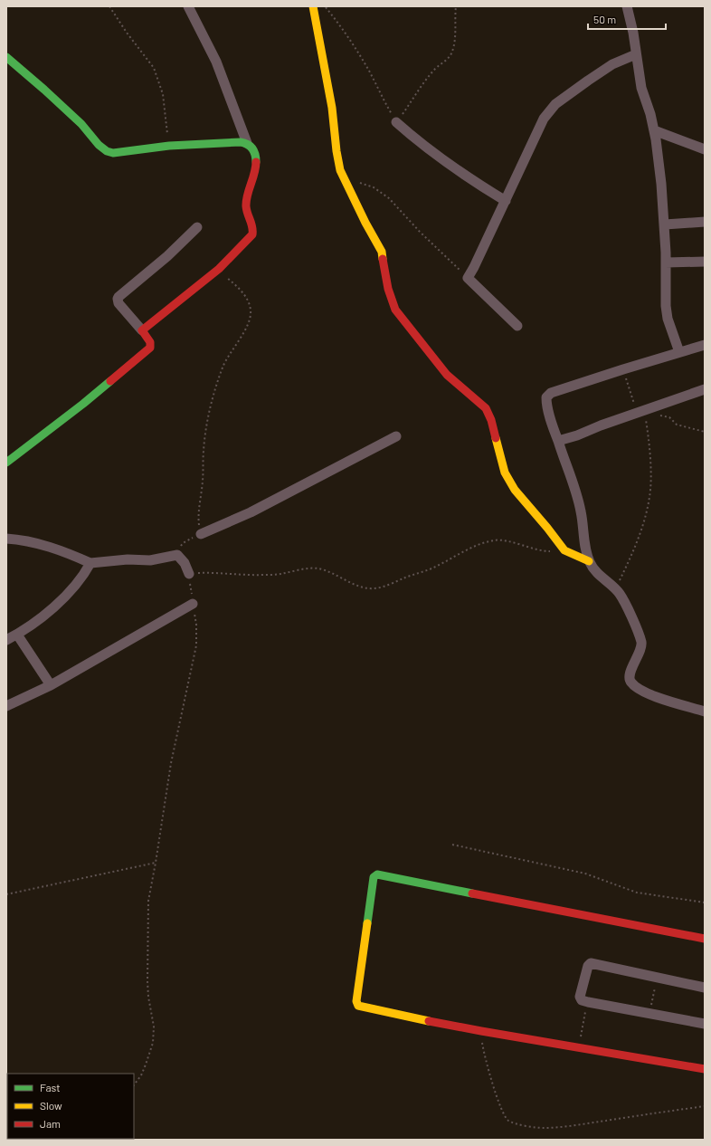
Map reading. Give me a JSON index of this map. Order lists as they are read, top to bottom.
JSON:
{
  "legend": ["Fast", "Slow", "Jam"],
  "scale_bar": "50 m"
}
